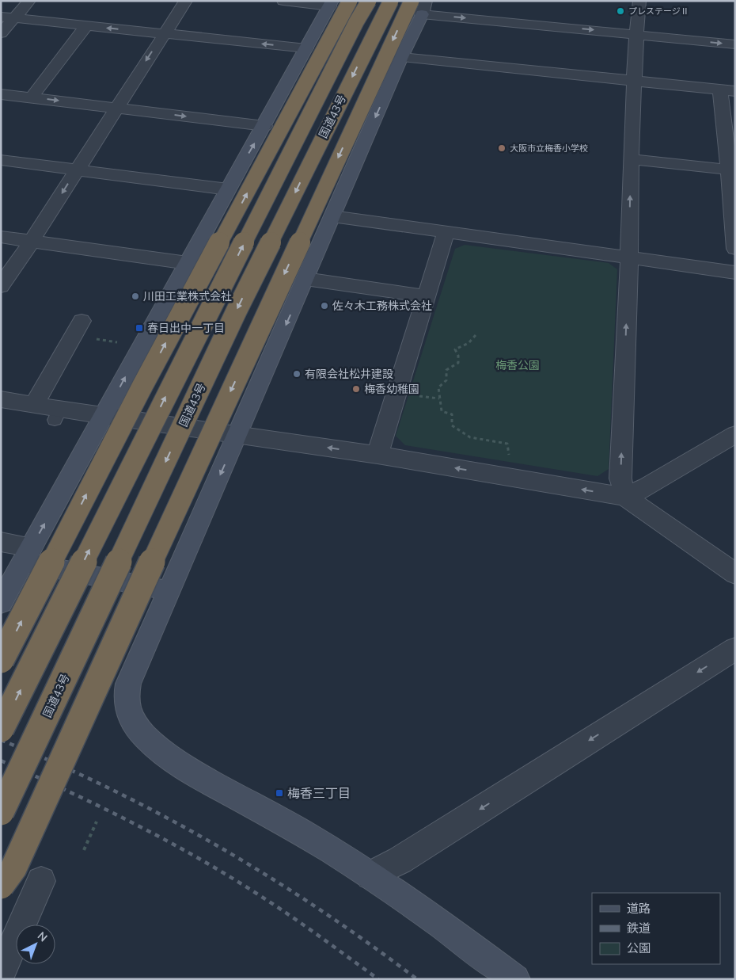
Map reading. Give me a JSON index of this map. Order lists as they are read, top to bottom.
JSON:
{
  "streets": {
    "highway": ["国道43号"]
  },
  "parks": ["梅香公園"],
  "places": {
    "other": [
      "プレステージⅡ",
      "大阪市立梅香小学校",
      "川田工業株式会社",
      "佐々木工務株式会社",
      "有限会社松井建設",
      "梅香幼稚園"
    ],
    "transit": ["春日出中一丁目", "梅香三丁目"]
  },
  "legend": ["道路", "鉄道", "公園"],
  "north": "top right"
}
